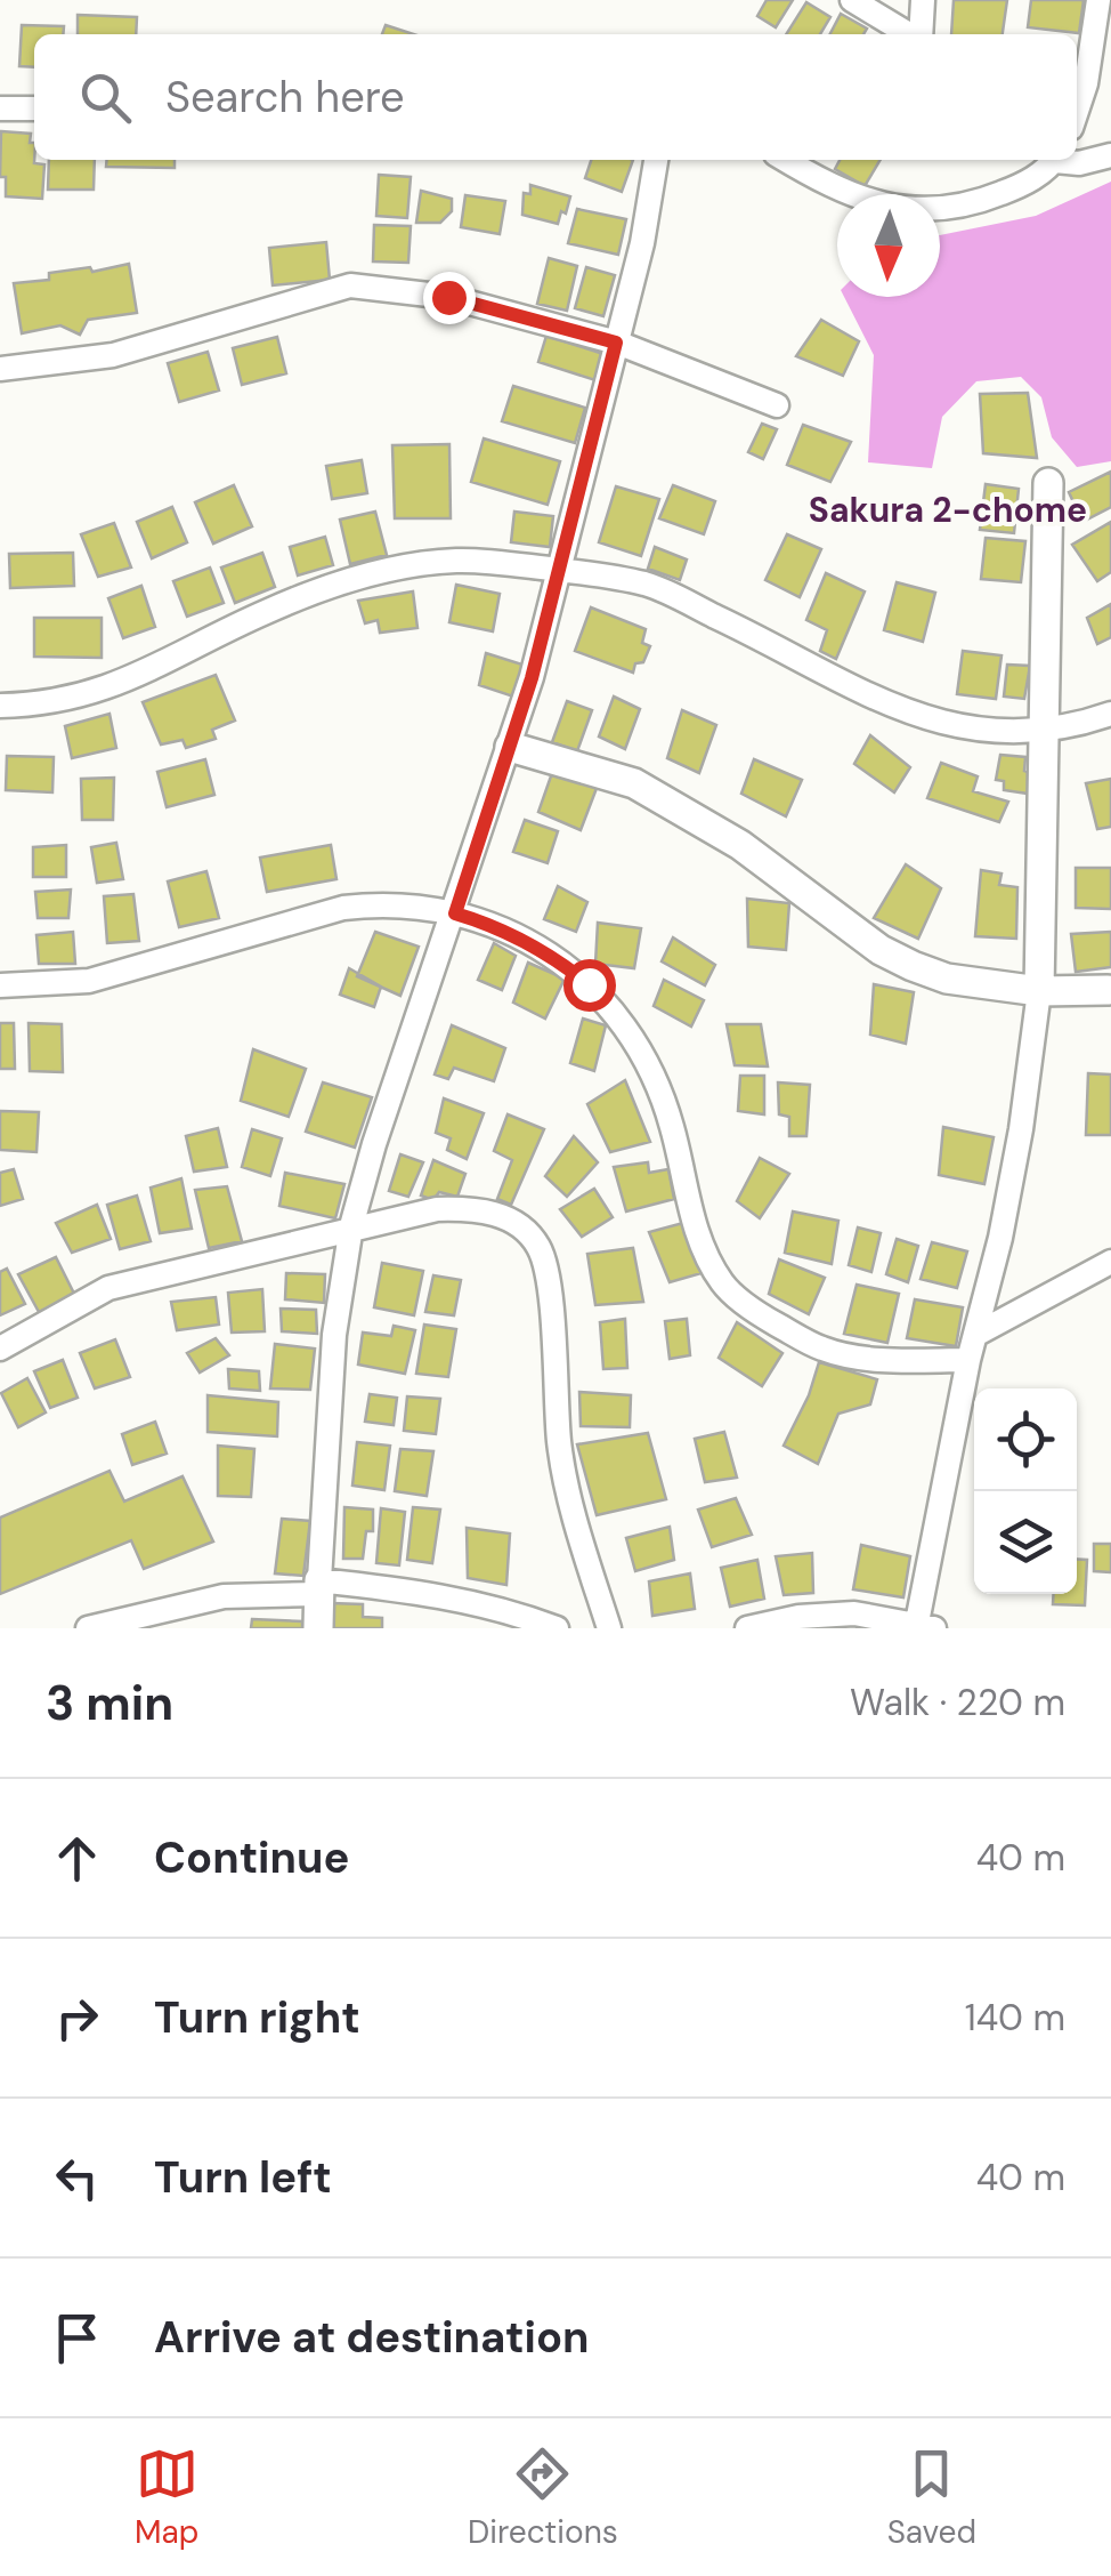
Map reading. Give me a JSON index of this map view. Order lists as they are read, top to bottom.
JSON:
{
  "districts": ["Sakura 2-chome"],
  "north": "bottom",
  "page": {
    "search": "Search here",
    "heading": ["3 min", "Walk · 220 m"],
    "list": [
      ["Continue", "40 m"],
      ["Turn right", "140 m"],
      ["Turn left", "40 m"],
      "Arrive at destination"
    ],
    "nav": ["Map", "Directions", "Saved"]
  }
}
